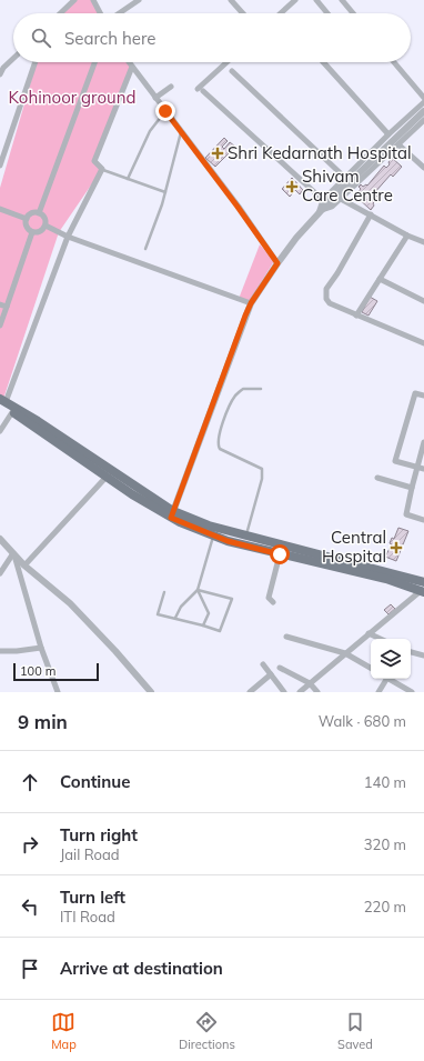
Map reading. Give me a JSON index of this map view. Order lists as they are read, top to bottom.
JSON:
{
  "parks": ["Kohinoor ground"],
  "places": {
    "health": ["Shri Kedarnath Hospital", "Shivam Care Centre", "Central Hospital"]
  },
  "scale_bar": "100 m",
  "page": {
    "search": "Search here",
    "scale": "100 m",
    "heading": ["9 min", "Walk · 680 m"],
    "list": [
      ["Continue", "140 m"],
      ["Turn right", "Jail Road", "320 m"],
      ["Turn left", "ITI Road", "220 m"],
      "Arrive at destination"
    ],
    "nav": ["Map", "Directions", "Saved"]
  }
}
